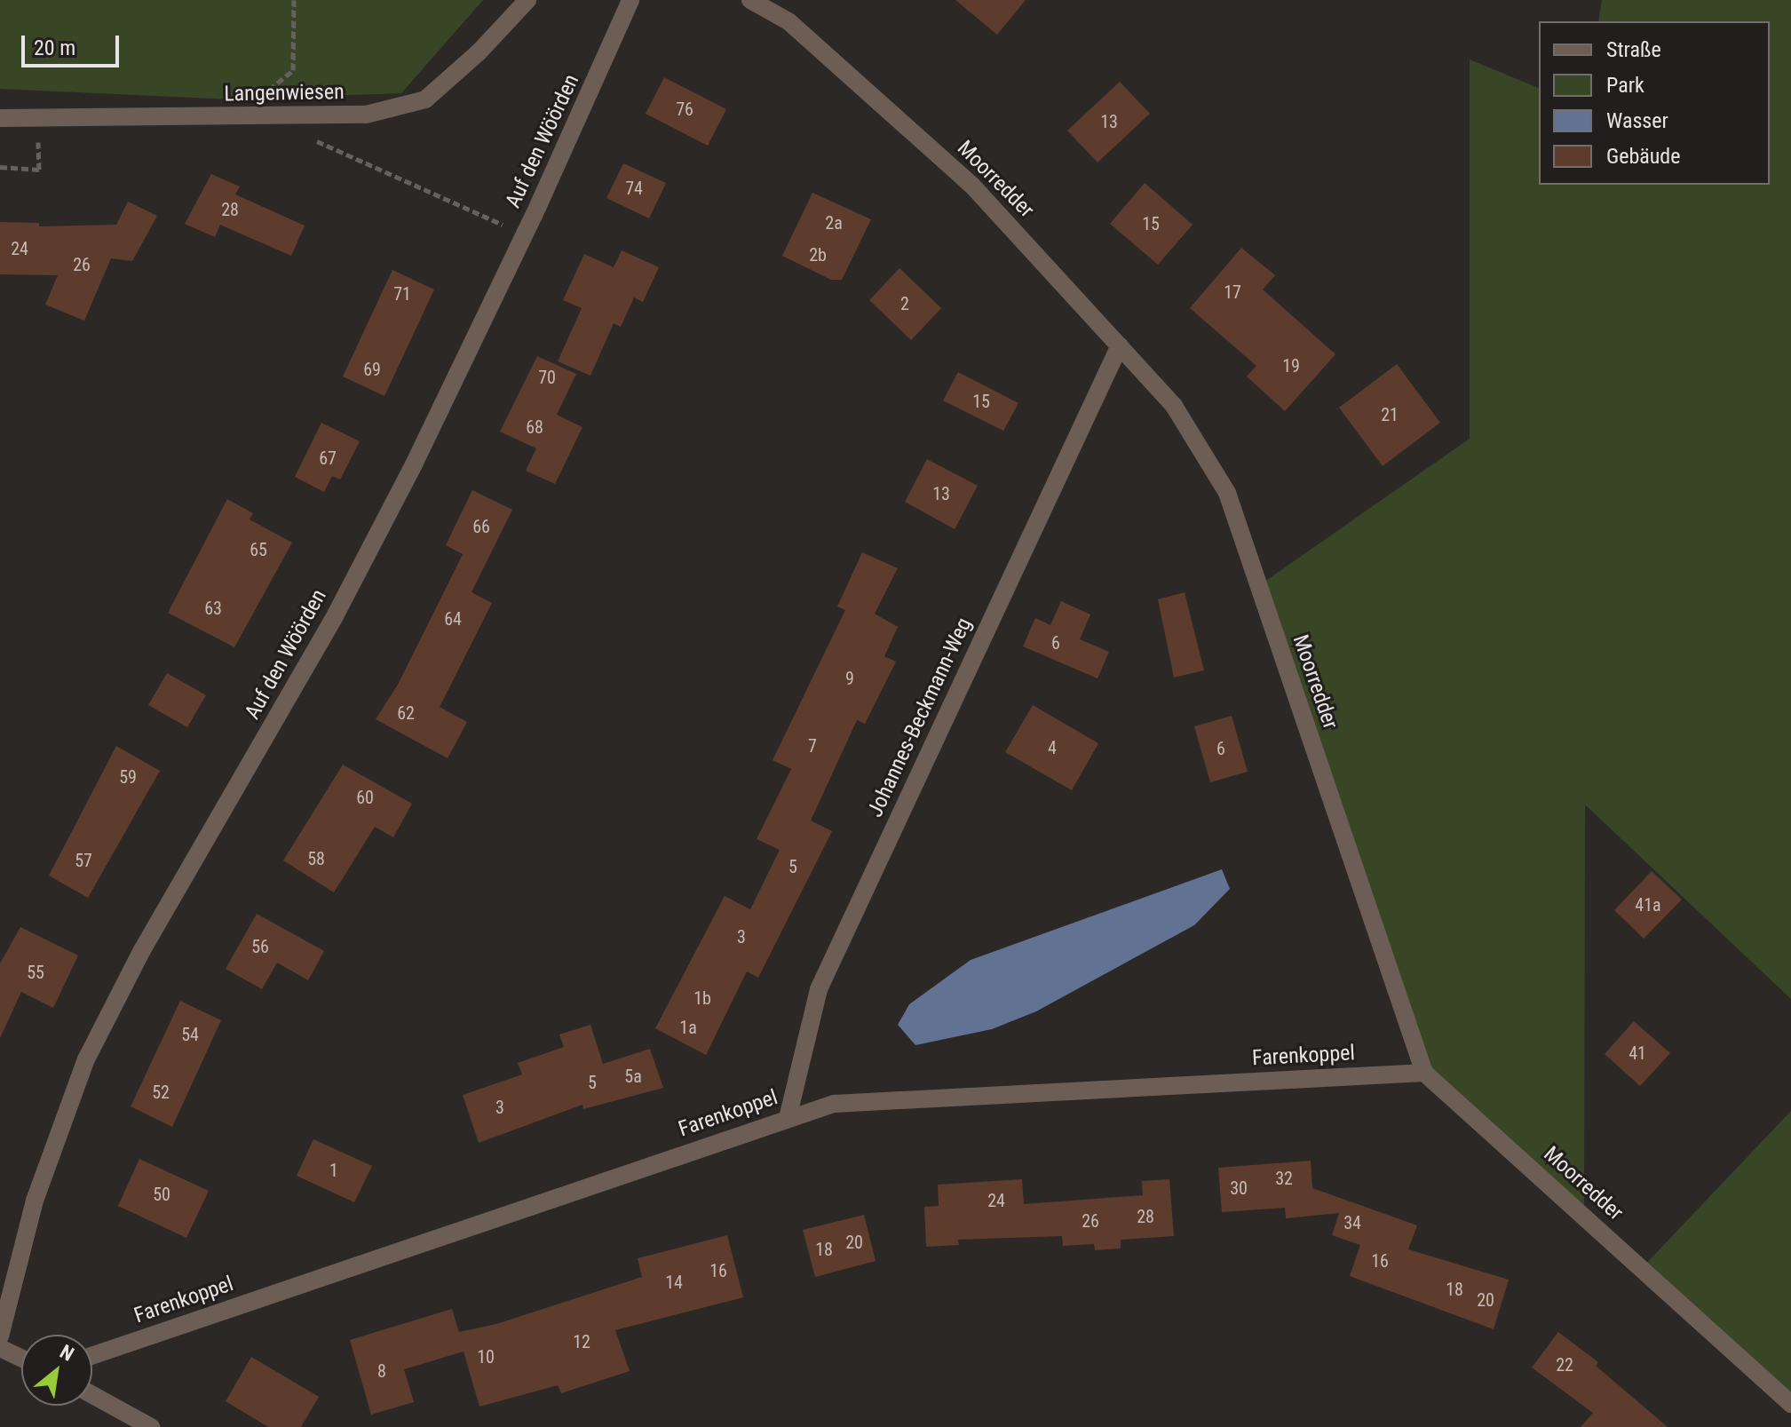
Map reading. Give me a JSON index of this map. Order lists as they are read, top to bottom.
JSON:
{
  "streets": {
    "street": [
      "Langenwiesen",
      "Auf den Wöörden",
      "Moorredder",
      "Johannes-Beckmann-Weg",
      "Farenkoppel"
    ]
  },
  "crossings": [
    ["Moorredder", "Johannes-Beckmann-Weg"],
    ["Moorredder", "Farenkoppel"],
    ["Johannes-Beckmann-Weg", "Farenkoppel"]
  ],
  "house_numbers": [
    "76",
    "13",
    "74",
    "28",
    "2a",
    "15",
    "24",
    "2b",
    "26",
    "17",
    "71",
    "2",
    "19",
    "69",
    "70",
    "15",
    "21",
    "68",
    "67",
    "13",
    "66",
    "65",
    "63",
    "64",
    "6",
    "9",
    "62",
    "7",
    "4",
    "6",
    "59",
    "60",
    "58",
    "57",
    "5",
    "41a",
    "3",
    "56",
    "55",
    "1b",
    "1a",
    "54",
    "41",
    "5a",
    "5",
    "52",
    "3",
    "1",
    "32",
    "30",
    "50",
    "24",
    "28",
    "26",
    "34",
    "20",
    "18",
    "16",
    "16",
    "14",
    "18",
    "20",
    "12",
    "10",
    "22",
    "8"
  ],
  "legend": [
    "Straße",
    "Park",
    "Wasser",
    "Gebäude"
  ],
  "scale_bar": "20 m",
  "north": "top right"
}
